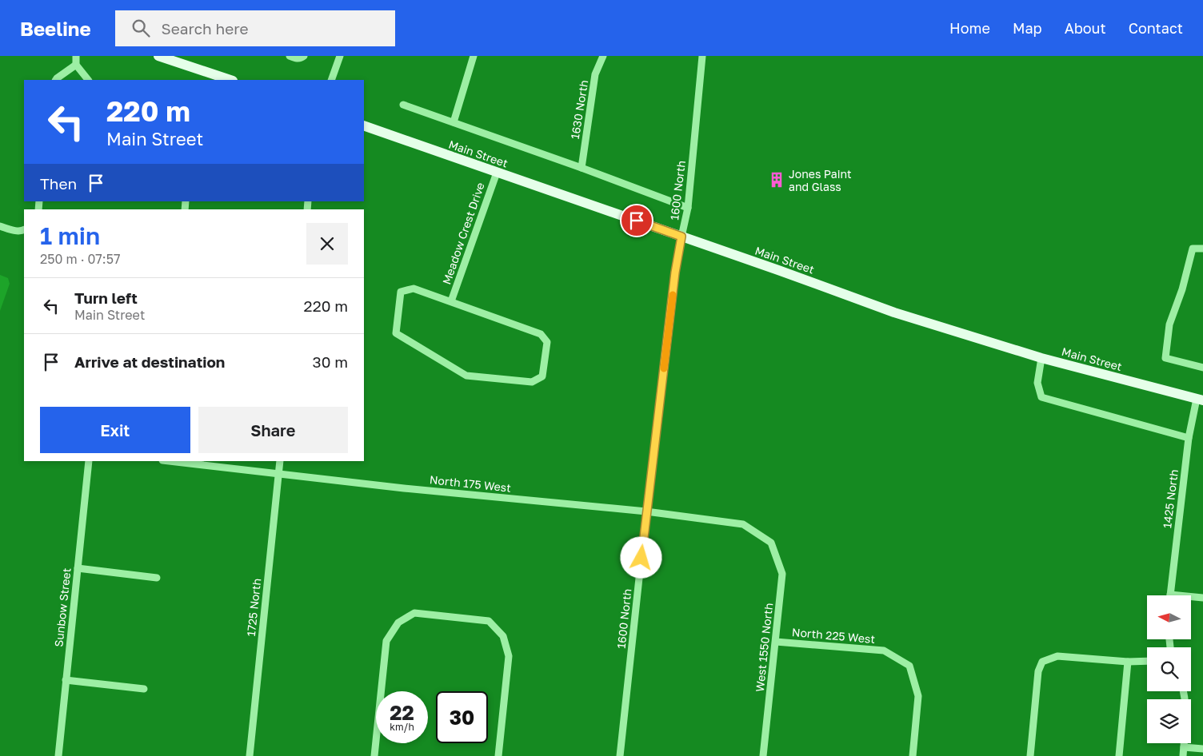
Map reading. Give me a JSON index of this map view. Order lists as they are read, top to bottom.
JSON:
{
  "streets": {
    "main road": ["Main Street"],
    "street": [
      "1630 North",
      "1600 North",
      "Meadow Crest Drive",
      "North 175 West",
      "1425 North",
      "Sunbow Street",
      "1725 North",
      "North 225 West",
      "West 1550 North"
    ]
  },
  "crossings": [
    ["Main Street", "1600 North"],
    ["Main Street", "Meadow Crest Drive"],
    ["Main Street", "1425 North"],
    ["1600 North", "North 175 West"],
    ["North 175 West", "1725 North"],
    ["North 175 West", "West 1550 North"],
    ["North 225 West", "West 1550 North"]
  ],
  "places": {
    "building": ["Jones Paint and Glass"]
  },
  "north": "left",
  "page": {
    "header": "Beeline",
    "search": "Search here",
    "nav": [
      "Home",
      "Map",
      "About",
      "Contact"
    ],
    "turn": ["220 m", "Main Street"],
    "then": "Then",
    "heading": ["1 min", "250 m · 07:57"],
    "list": [
      {
        "name": "Turn left",
        "note": "Main Street",
        "value": "220 m"
      },
      {
        "name": "Arrive at destination",
        "value": "30 m"
      }
    ],
    "buttons": ["Exit", "Share"],
    "speed": "22 km/h",
    "limit": "30"
  }
}
